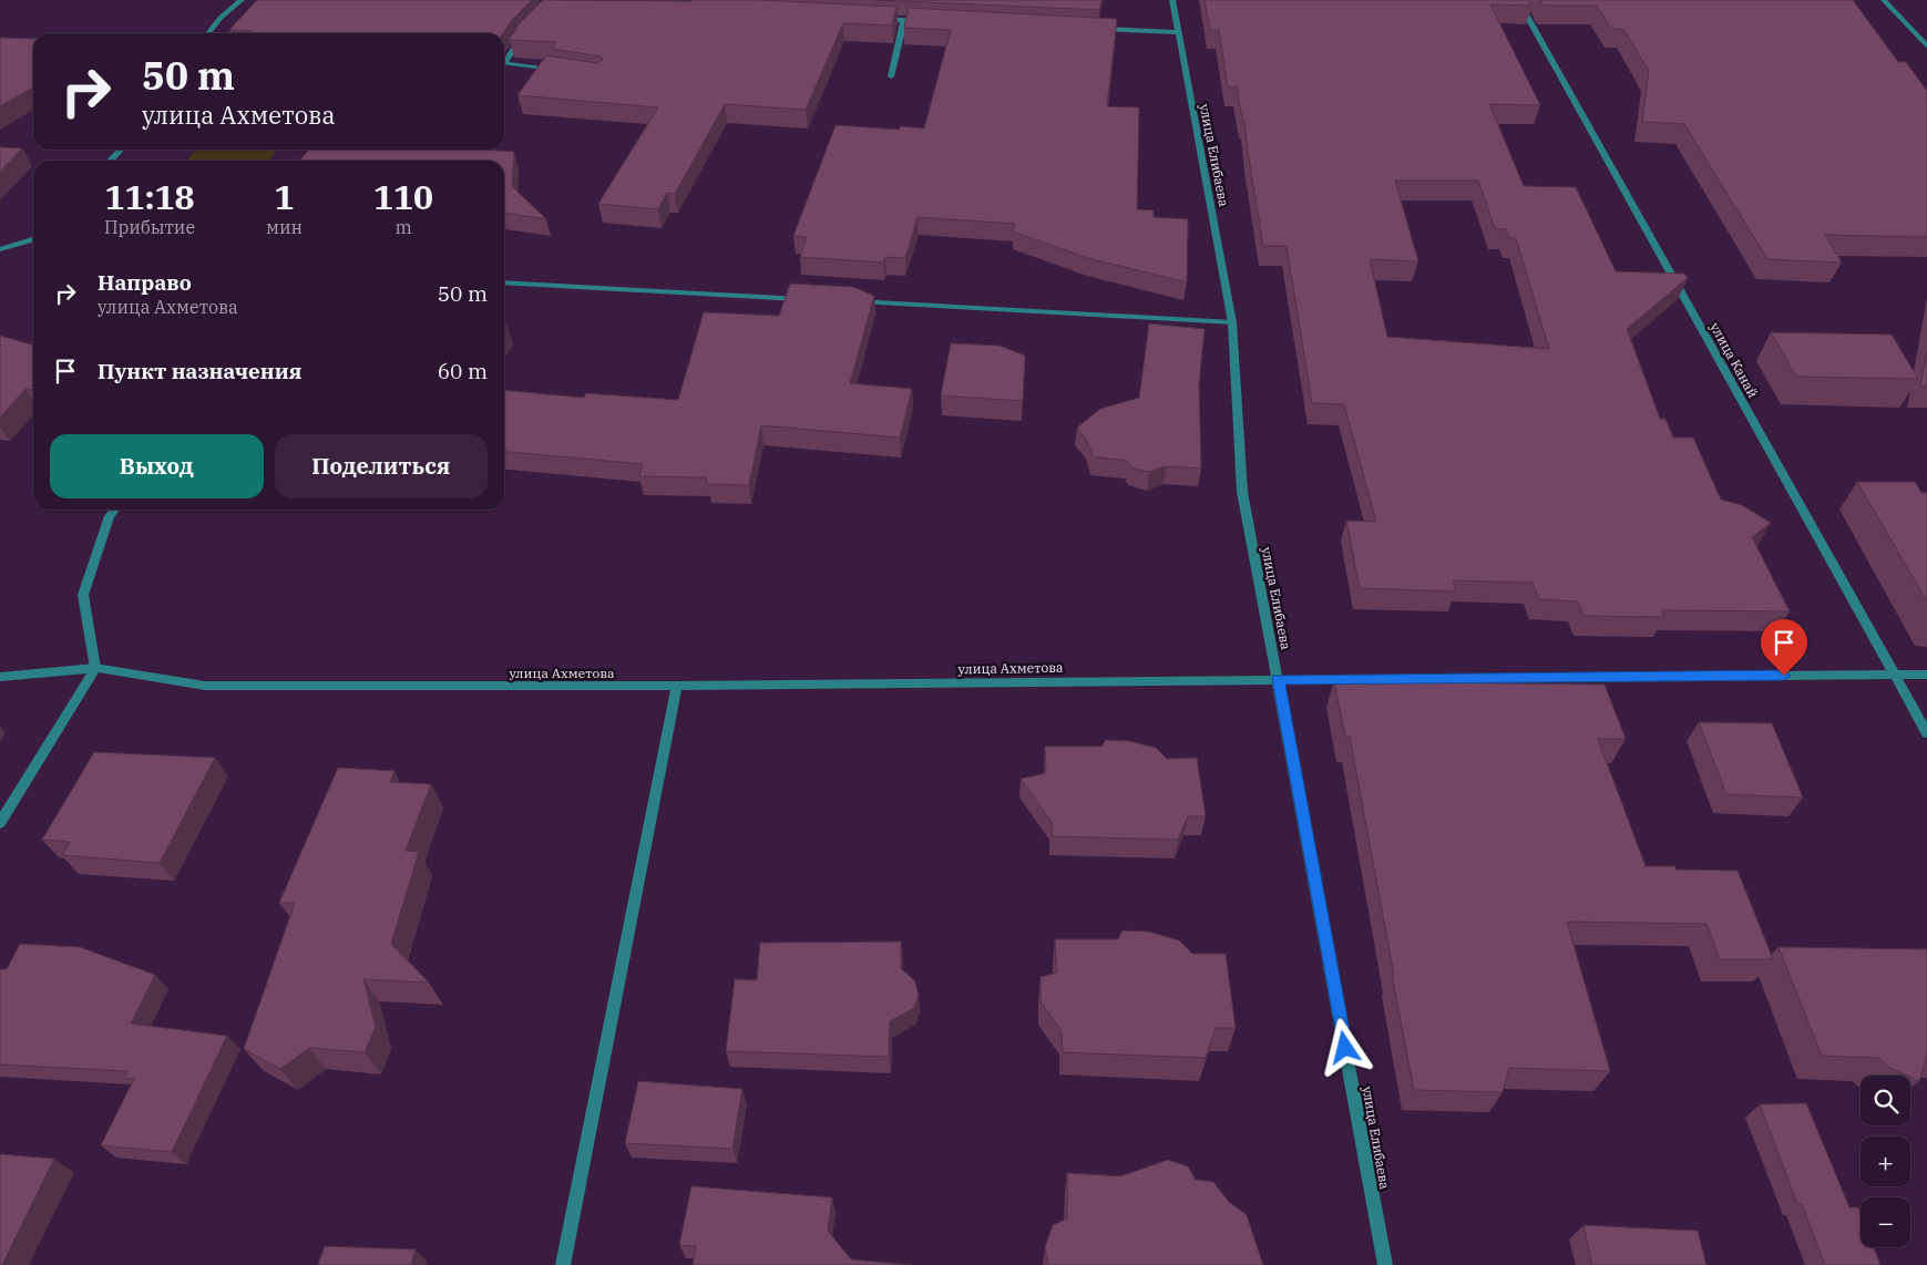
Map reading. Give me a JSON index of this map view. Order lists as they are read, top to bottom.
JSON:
{
  "streets": {
    "street": ["улица Елибаева", "улица Канай", "улица Ахметова"]
  },
  "crossings": [
    ["улица Елибаева", "улица Ахметова"],
    ["улица Канай", "улица Ахметова"]
  ],
  "page": {
    "turn": ["50 m", "улица Ахметова"],
    "eta": [
      "11:18",
      "Прибытие",
      "1",
      "мин",
      "110",
      "m"
    ],
    "list": [
      {
        "name": "Направо",
        "note": "улица Ахметова",
        "value": "50 m"
      },
      {
        "name": "Пункт назначения",
        "value": "60 m"
      }
    ],
    "buttons": ["Выход", "Поделиться"],
    "map_buttons": ["+", "−"]
  }
}
